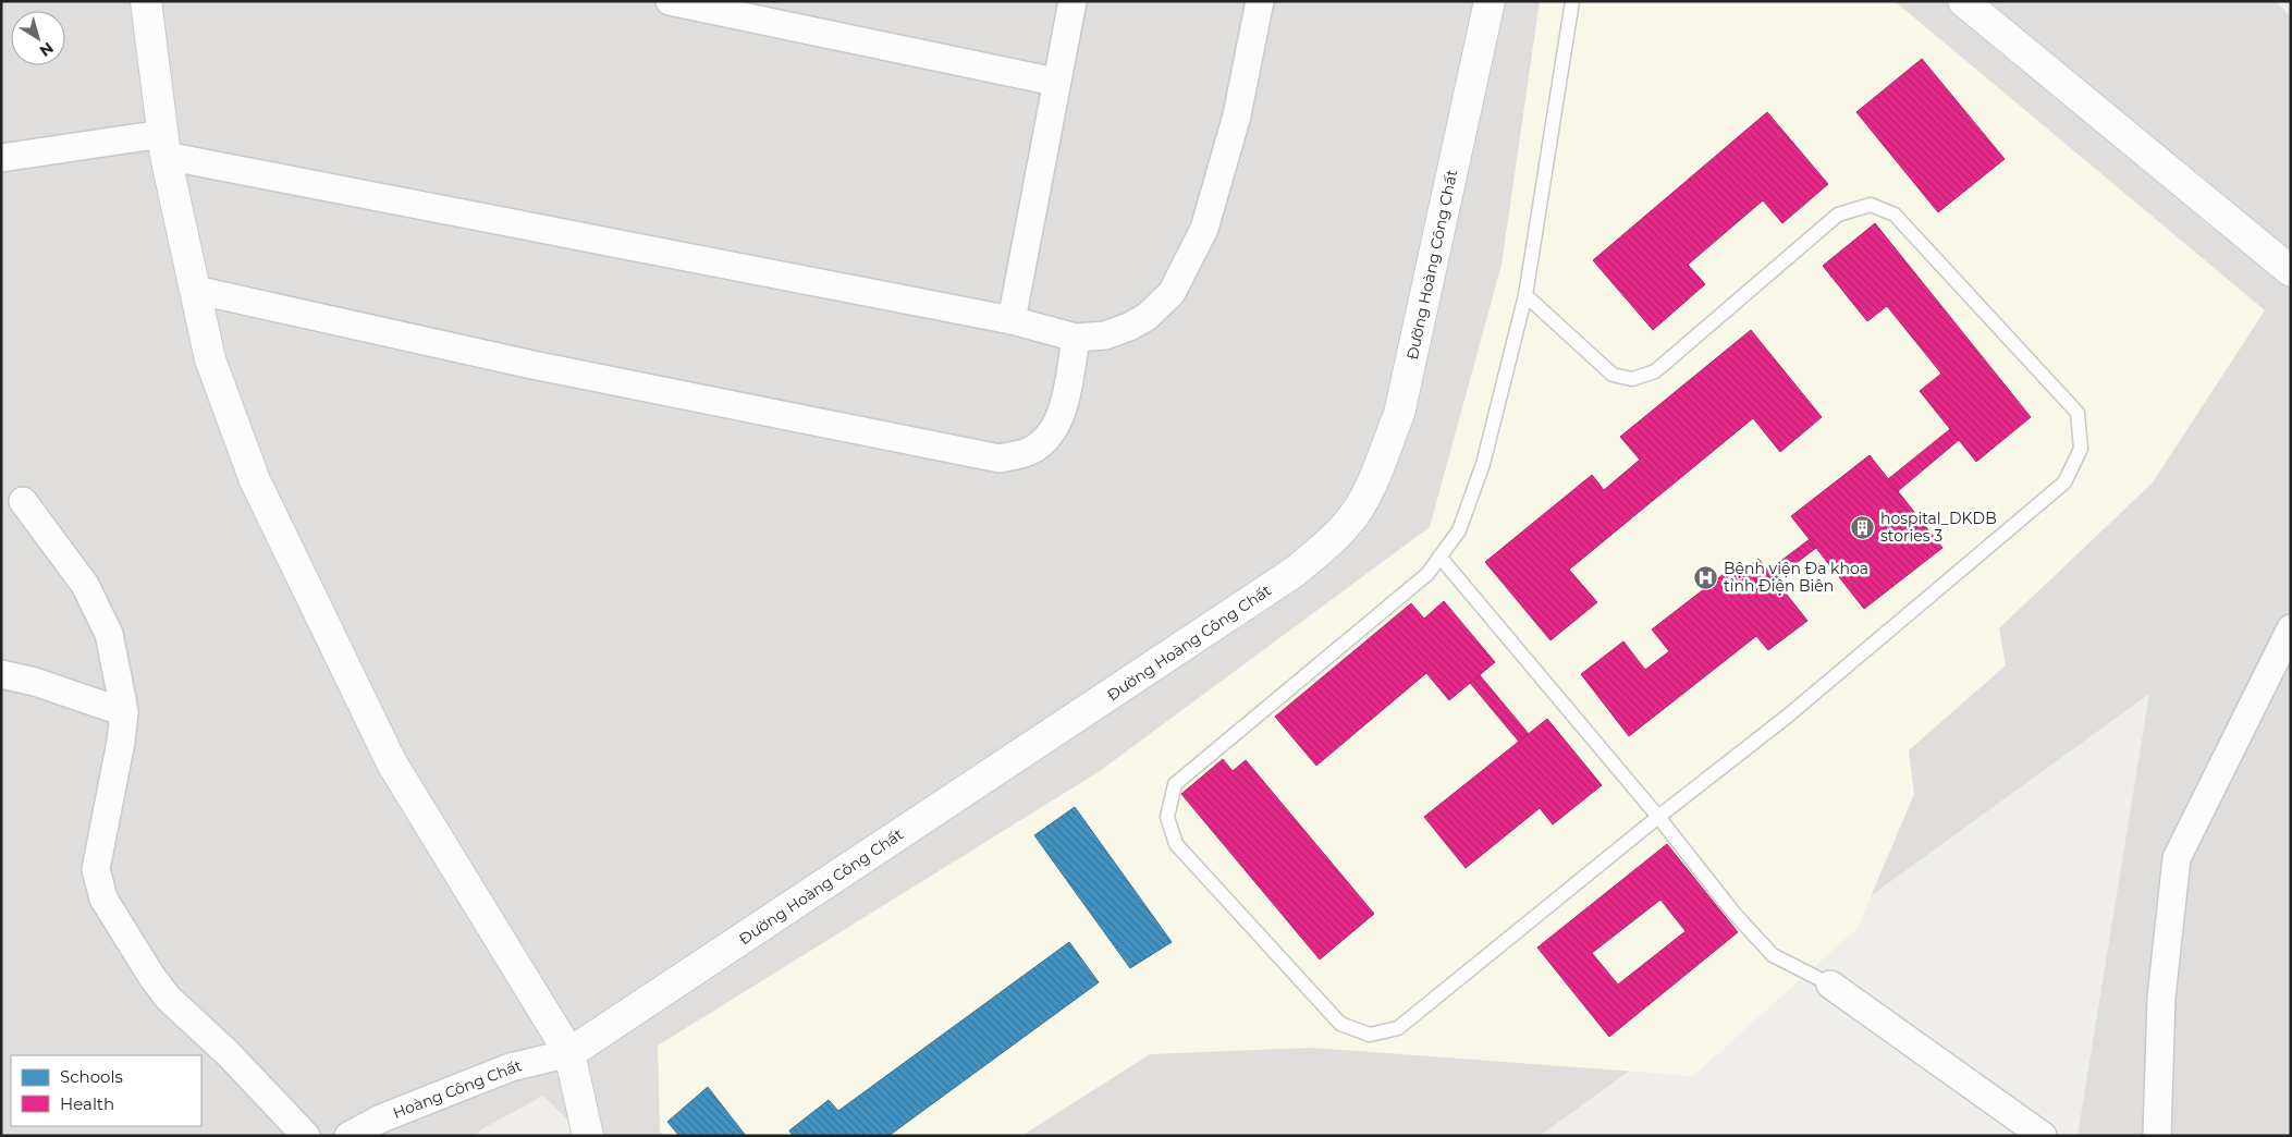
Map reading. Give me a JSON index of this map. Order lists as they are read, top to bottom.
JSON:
{
  "streets": {
    "street": ["Đường Hoàng Công Chất", "Hoàng Công Chất"]
  },
  "crossings": [
    ["Đường Hoàng Công Chất", "Hoàng Công Chất"]
  ],
  "places": {
    "building": ["hospital_DKDB stories 3"],
    "hospital": ["Bệnh viện Đa khoa tỉnh Điện Biên"]
  },
  "legend": ["Schools", "Health"],
  "north": "bottom right"
}
